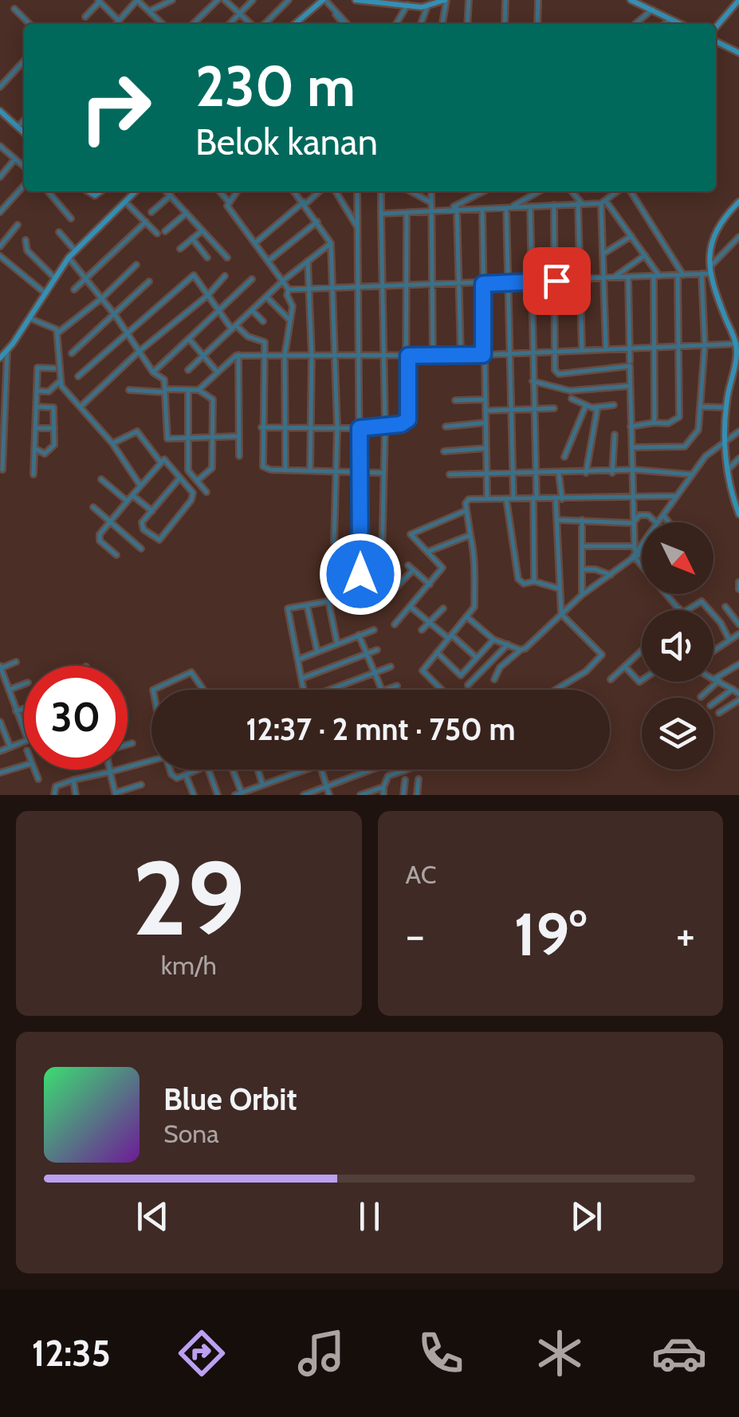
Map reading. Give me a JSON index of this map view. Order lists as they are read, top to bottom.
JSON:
{
  "north": "bottom right",
  "page": {
    "turn": ["230 m", "Belok kanan"],
    "limit": "30",
    "trip": "12:37 · 2 mnt · 750 m",
    "tile": [
      ["29", "km/h"],
      "AC"
    ],
    "heat": ["−", "19°", "+"],
    "song": ["Blue Orbit", "Sona"],
    "tabs": "12:35"
  }
}
